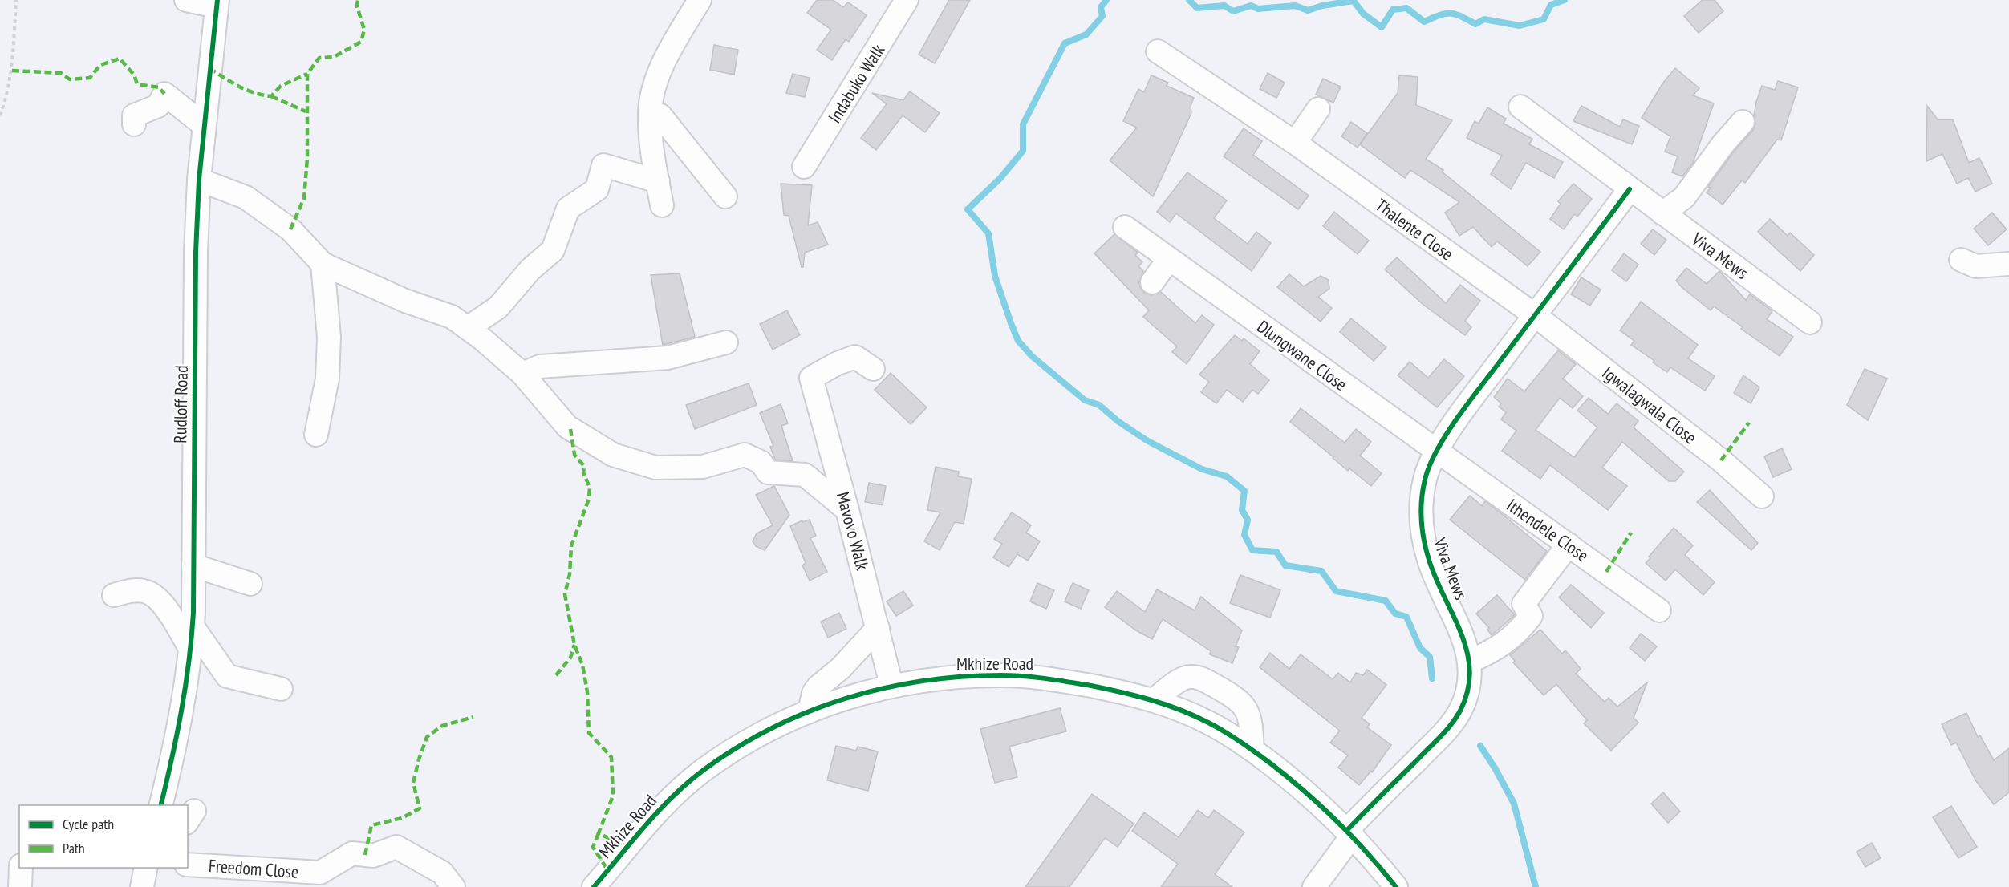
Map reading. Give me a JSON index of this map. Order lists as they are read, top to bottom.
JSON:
{
  "streets": {
    "street": [
      "Indabuko Walk",
      "Thalente Close",
      "Viva Mews",
      "Dlungwane Close",
      "Rudloff Road",
      "Igwalagwala Close",
      "Ithendele Close",
      "Mavovo Walk",
      "Mkhize Road",
      "Freedom Close"
    ]
  },
  "crossings": [
    ["Thalente Close", "Viva Mews"],
    ["Thalente Close", "Igwalagwala Close"],
    ["Viva Mews", "Dlungwane Close"],
    ["Viva Mews", "Igwalagwala Close"],
    ["Viva Mews", "Ithendele Close"],
    ["Viva Mews", "Mkhize Road"],
    ["Dlungwane Close", "Ithendele Close"],
    ["Mavovo Walk", "Mkhize Road"]
  ],
  "legend": ["Cycle path", "Path"]
}
